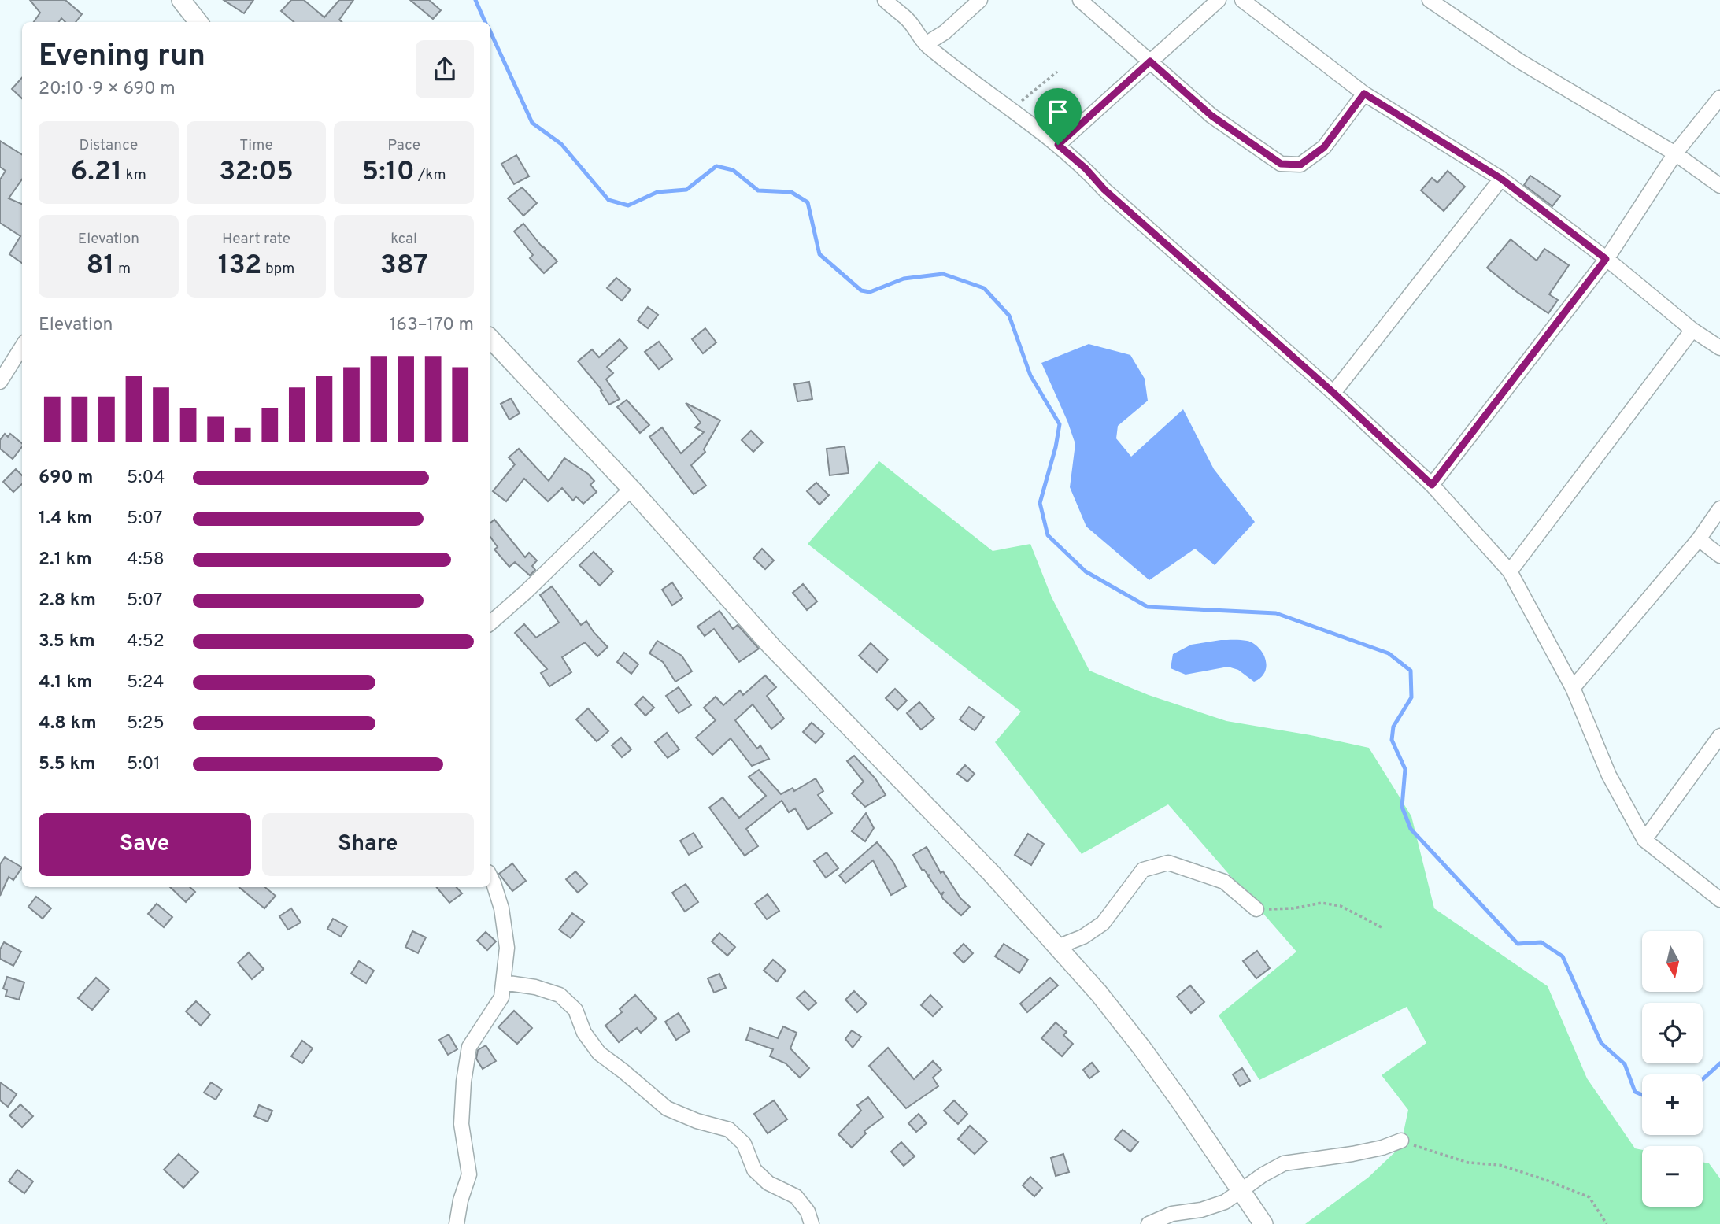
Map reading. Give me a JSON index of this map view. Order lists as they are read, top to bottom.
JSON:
{
  "north": "bottom",
  "page": {
    "heading": ["Evening run", "20:10 · 9 × 690 m"],
    "stats": [
      ["Distance", "6.21 km"],
      ["Time", "32:05"],
      ["Pace", "5:10 /km"],
      ["Elevation", "81 m"],
      ["Heart rate", "132 bpm"],
      ["kcal", "387"]
    ],
    "chart": ["Elevation", "163–170 m"],
    "list": [
      {
        "name": "690 m",
        "note": "5:04"
      },
      {
        "name": "1.4 km",
        "note": "5:07"
      },
      {
        "name": "2.1 km",
        "note": "4:58"
      },
      {
        "name": "2.8 km",
        "note": "5:07"
      },
      {
        "name": "3.5 km",
        "note": "4:52"
      },
      {
        "name": "4.1 km",
        "note": "5:24"
      },
      {
        "name": "4.8 km",
        "note": "5:25"
      },
      {
        "name": "5.5 km",
        "note": "5:01"
      }
    ],
    "buttons": ["Save", "Share"],
    "map_buttons": ["+", "−"]
  }
}
